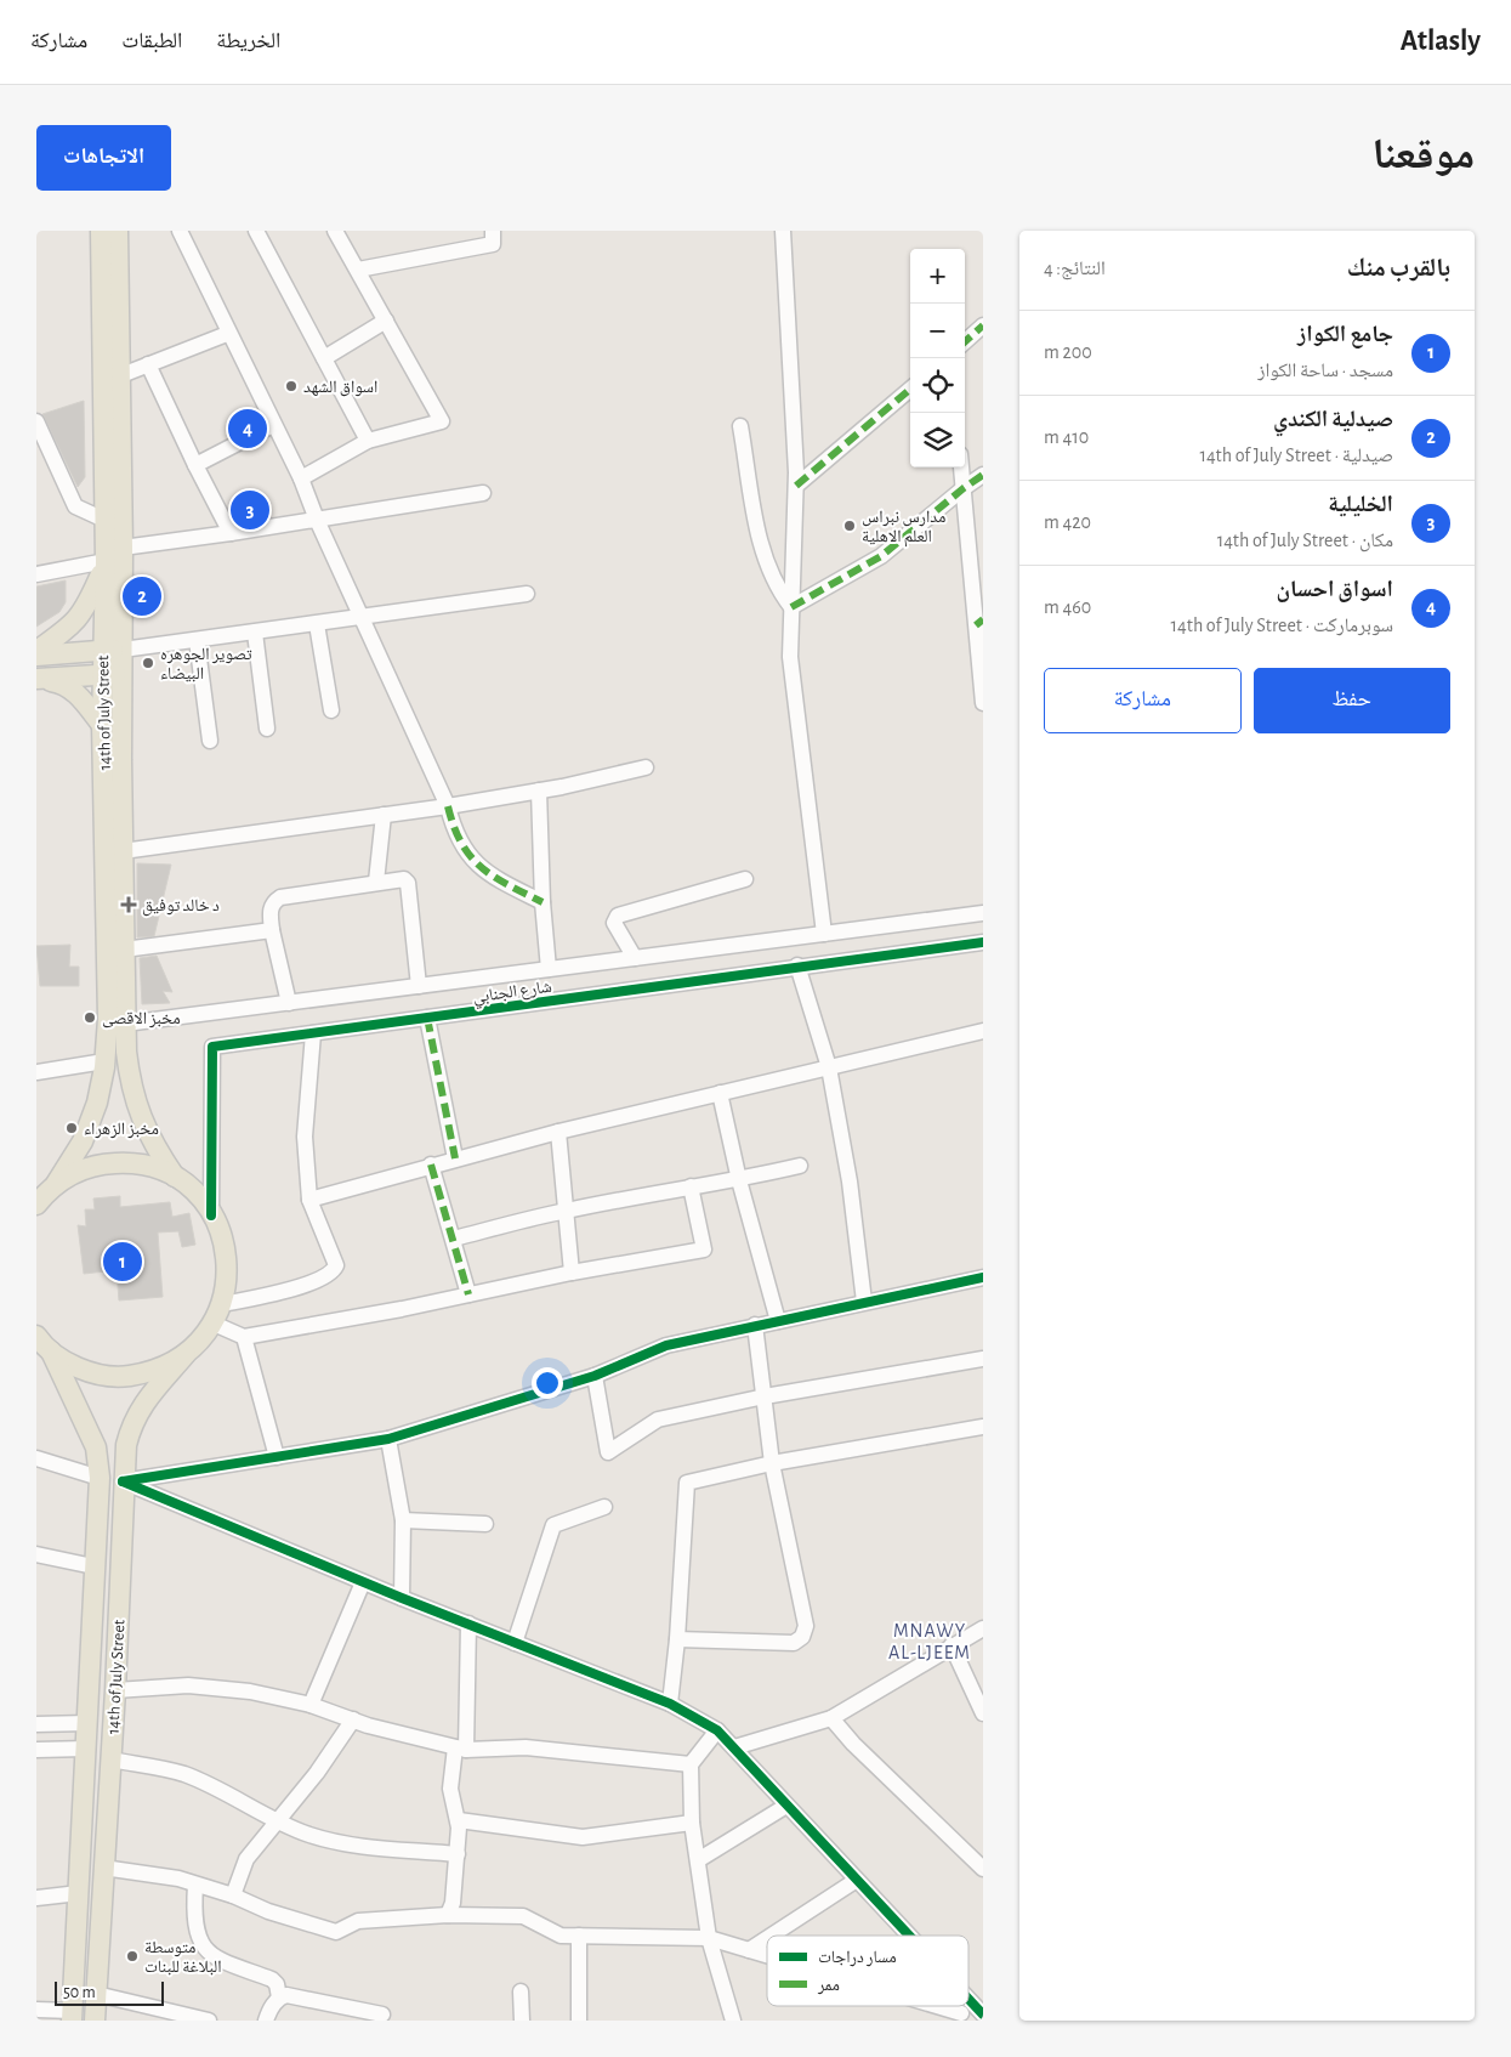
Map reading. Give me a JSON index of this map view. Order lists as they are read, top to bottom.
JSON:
{
  "streets": {
    "main road": ["14th of July Street"],
    "street": ["شارع الجنابي"]
  },
  "crossings": [
    ["14th of July Street", "شارع الجنابي"]
  ],
  "districts": ["MNAWY AL-LJEEM"],
  "places": {
    "other": [
      "اسواق الشهد",
      "مدارس نبراس العلم الاهلية",
      "تصوير الجوهره البيضاء",
      "مخبز الاقصى",
      "مخبز الزهراء",
      "متوسطة البلاغة للبنات"
    ],
    "health": ["د خالد توفيق"]
  },
  "legend": ["مسار دراجات", "ممر"],
  "scale_bar": "50 m",
  "page": {
    "header": "Atlasly",
    "nav": ["الخريطة", "الطبقات", "مشاركة"],
    "title": "موقعنا",
    "buttons": [
      "الاتجاهات",
      ["حفظ", "مشاركة"]
    ],
    "heading": ["بالقرب منك", "النتائج: 4"],
    "map_buttons": ["+", "−"],
    "list": [
      {
        "mark": "1",
        "name": "جامع الكواز",
        "note": "مسجد · ساحة الكواز",
        "value": "200 m"
      },
      {
        "mark": "2",
        "name": "صيدلية الكندي",
        "note": "صيدلية · 14th of July Street",
        "value": "410 m"
      },
      {
        "mark": "3",
        "name": "الخليلية",
        "note": "مكان · 14th of July Street",
        "value": "420 m"
      },
      {
        "mark": "4",
        "name": "اسواق احسان",
        "note": "سوبرماركت · 14th of July Street",
        "value": "460 m"
      }
    ],
    "pins": [
      "4",
      "3",
      "2",
      "1"
    ],
    "scale": "50 m"
  }
}
